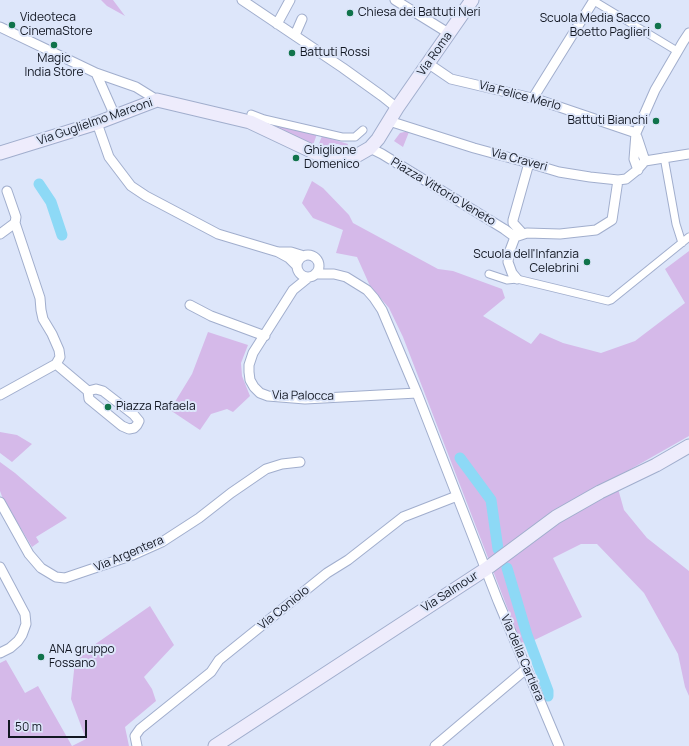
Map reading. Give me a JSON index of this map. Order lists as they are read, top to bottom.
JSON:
{
  "streets": {
    "main road": ["Via Roma", "Via Guglielmo Marconi", "Via Salmour"],
    "street": [
      "Via Felice Merlo",
      "Via Craveri",
      "Piazza Vittorio Veneto",
      "Via Palocca",
      "Via Argentera",
      "Via Coniolo",
      "Via della Cartiera"
    ]
  },
  "crossings": [
    ["Via Roma", "Via Felice Merlo"],
    ["Via Roma", "Via Guglielmo Marconi"],
    ["Via Guglielmo Marconi", "Via Craveri"],
    ["Via Guglielmo Marconi", "Piazza Vittorio Veneto"],
    ["Via Salmour", "Via della Cartiera"]
  ],
  "places": [
    "Chiesa dei Battuti Neri",
    "Videoteca CinemaStore",
    "Scuola Media Sacco Boetto Paglieri",
    "Magic India Store",
    "Battuti Rossi",
    "Battuti Bianchi",
    "Ghiglione Domenico",
    "Scuola dell'Infanzia Celebrini",
    "Piazza Rafaela",
    "ANA gruppo Fossano"
  ],
  "scale_bar": "50 m"
}
